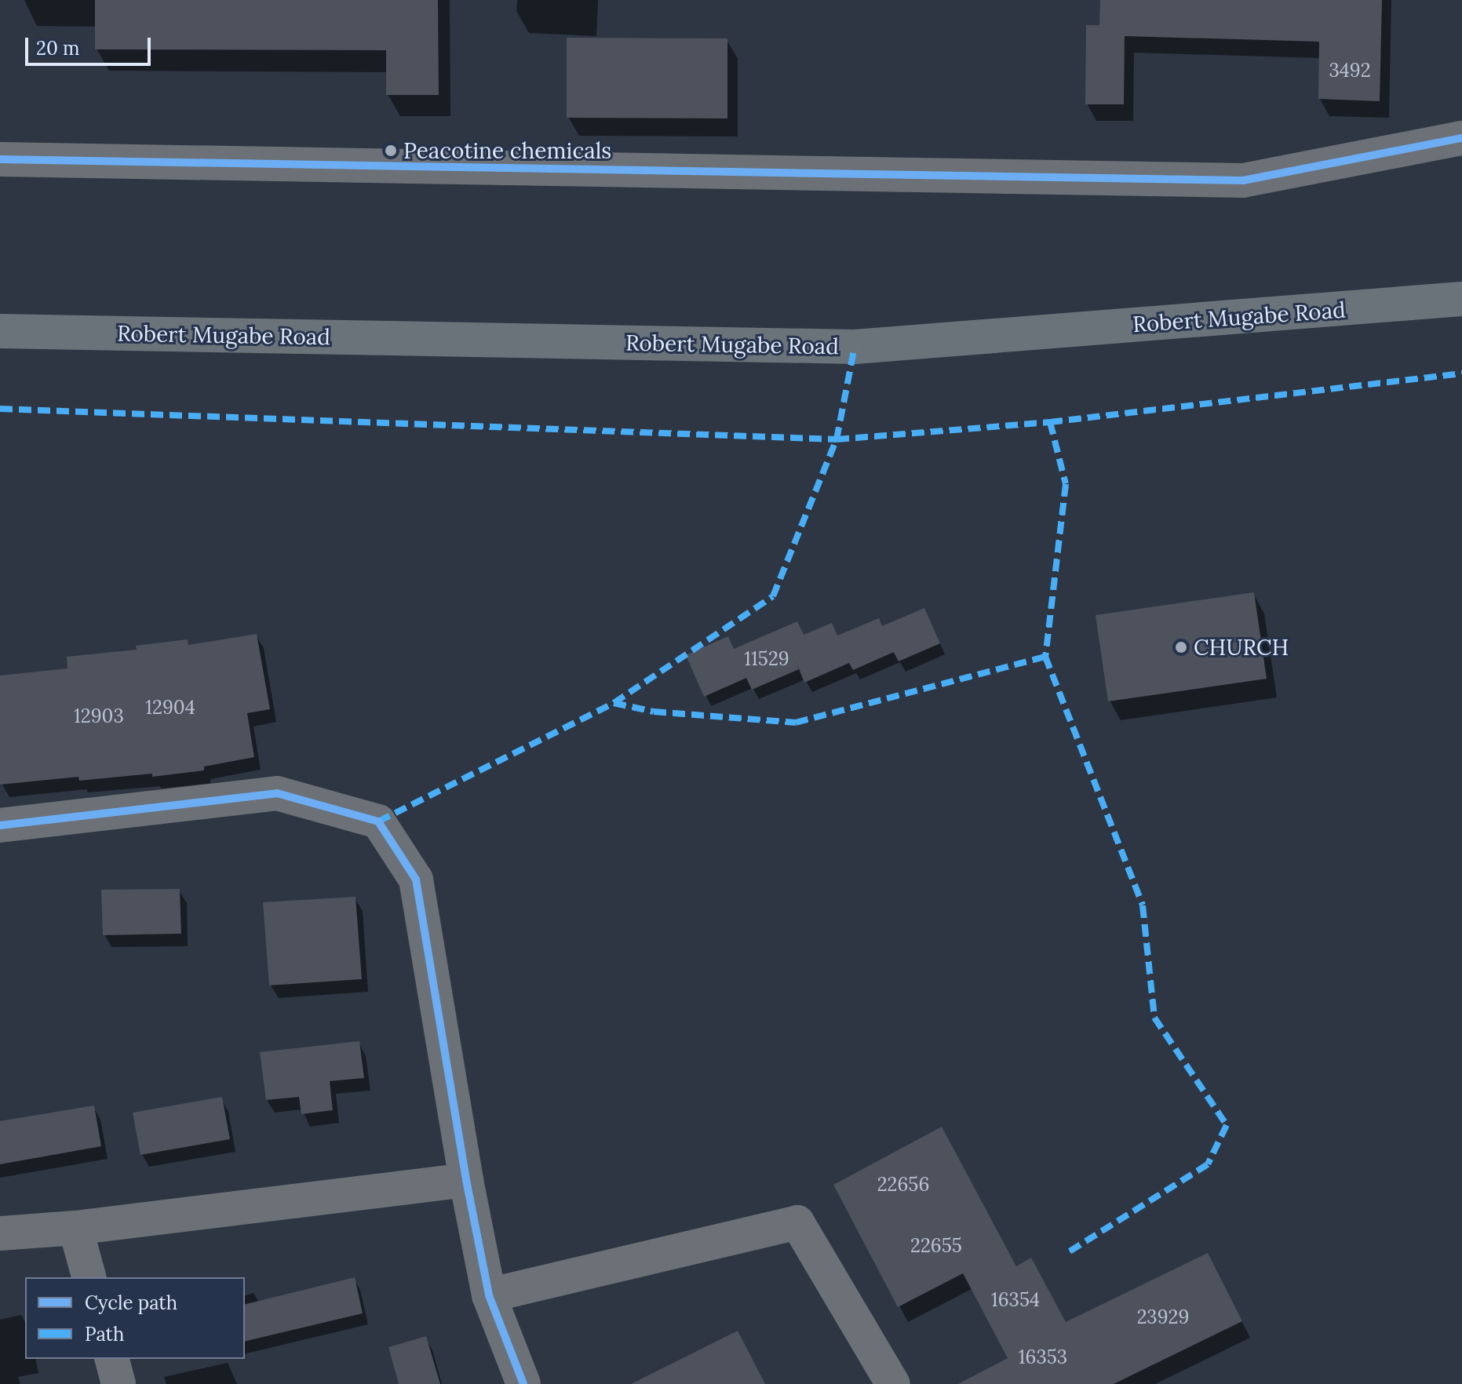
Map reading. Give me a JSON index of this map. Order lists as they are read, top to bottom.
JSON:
{
  "streets": {
    "main road": ["Robert Mugabe Road"]
  },
  "places": ["Peacotine chemicals", "CHURCH"],
  "house_numbers": [
    "3492",
    "11529",
    "12904",
    "12903",
    "22656",
    "22655",
    "16354",
    "23929",
    "16353"
  ],
  "legend": ["Cycle path", "Path"],
  "scale_bar": "20 m"
}
